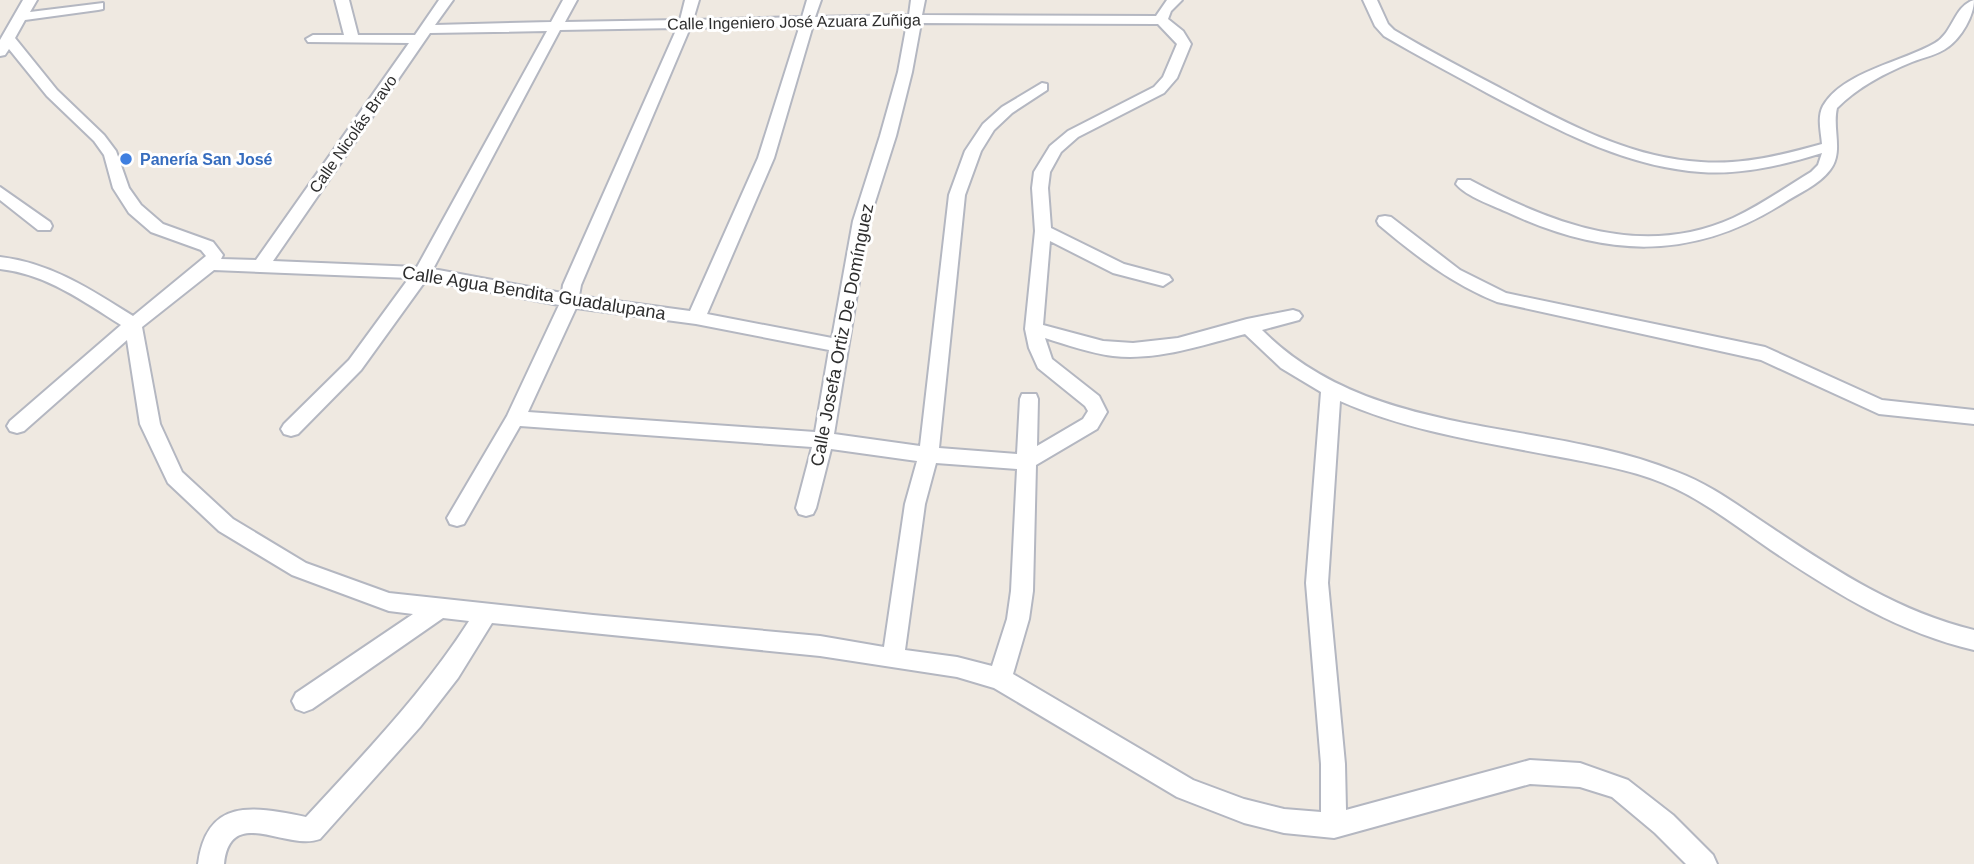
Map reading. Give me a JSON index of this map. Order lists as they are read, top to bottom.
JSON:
{
  "streets": {
    "street": [
      "Calle Ingeniero José Azuara Zuñiga",
      "Calle Nicolás Bravo",
      "Calle Agua Bendita Guadalupana",
      "Calle Josefa Ortiz De Domínguez"
    ]
  },
  "crossings": [
    ["Calle Ingeniero José Azuara Zuñiga", "Calle Nicolás Bravo"],
    ["Calle Ingeniero José Azuara Zuñiga", "Calle Josefa Ortiz De Domínguez"],
    ["Calle Nicolás Bravo", "Calle Agua Bendita Guadalupana"],
    ["Calle Agua Bendita Guadalupana", "Calle Josefa Ortiz De Domínguez"]
  ],
  "places": ["Panería San José"]
}
